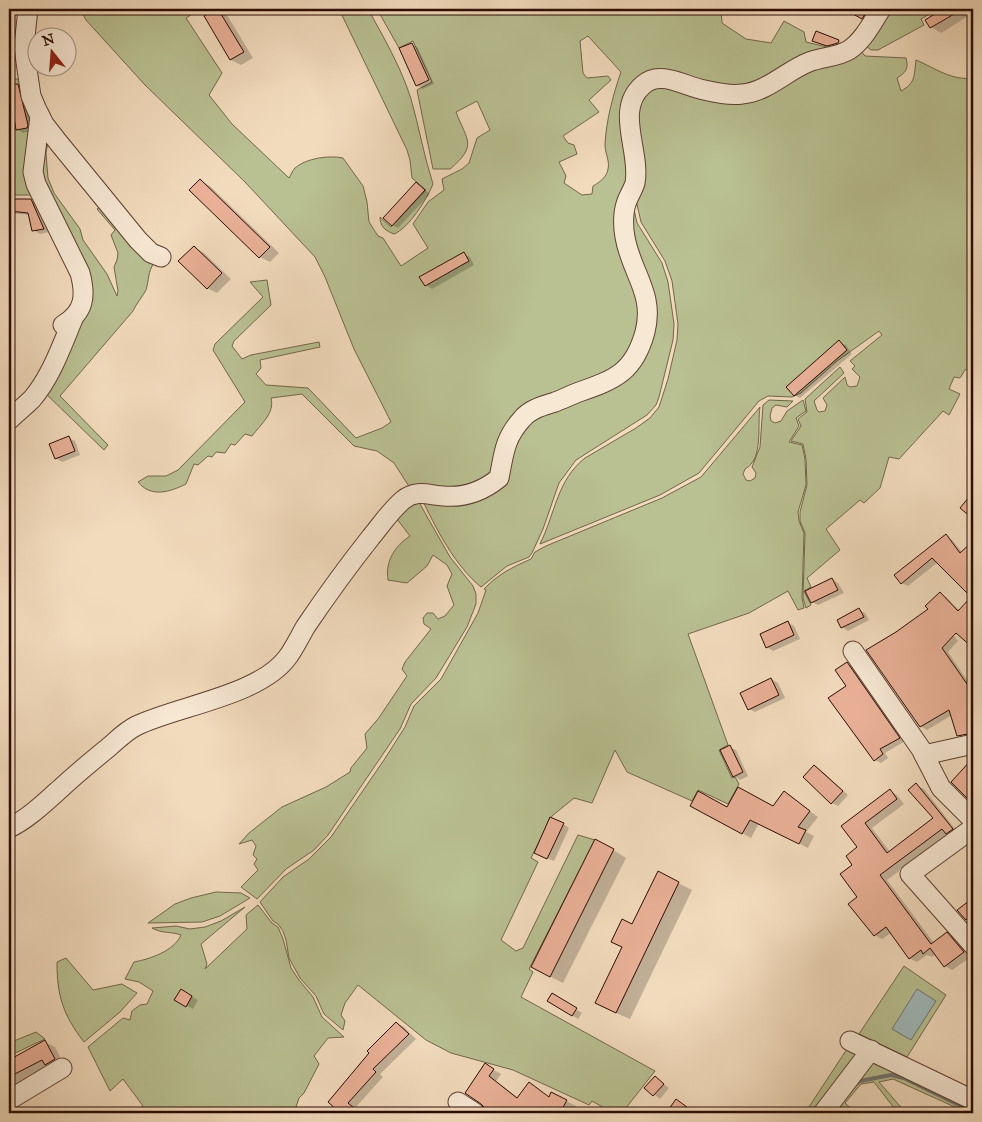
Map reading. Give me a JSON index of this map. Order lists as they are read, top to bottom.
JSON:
{
  "north": "top"
}
